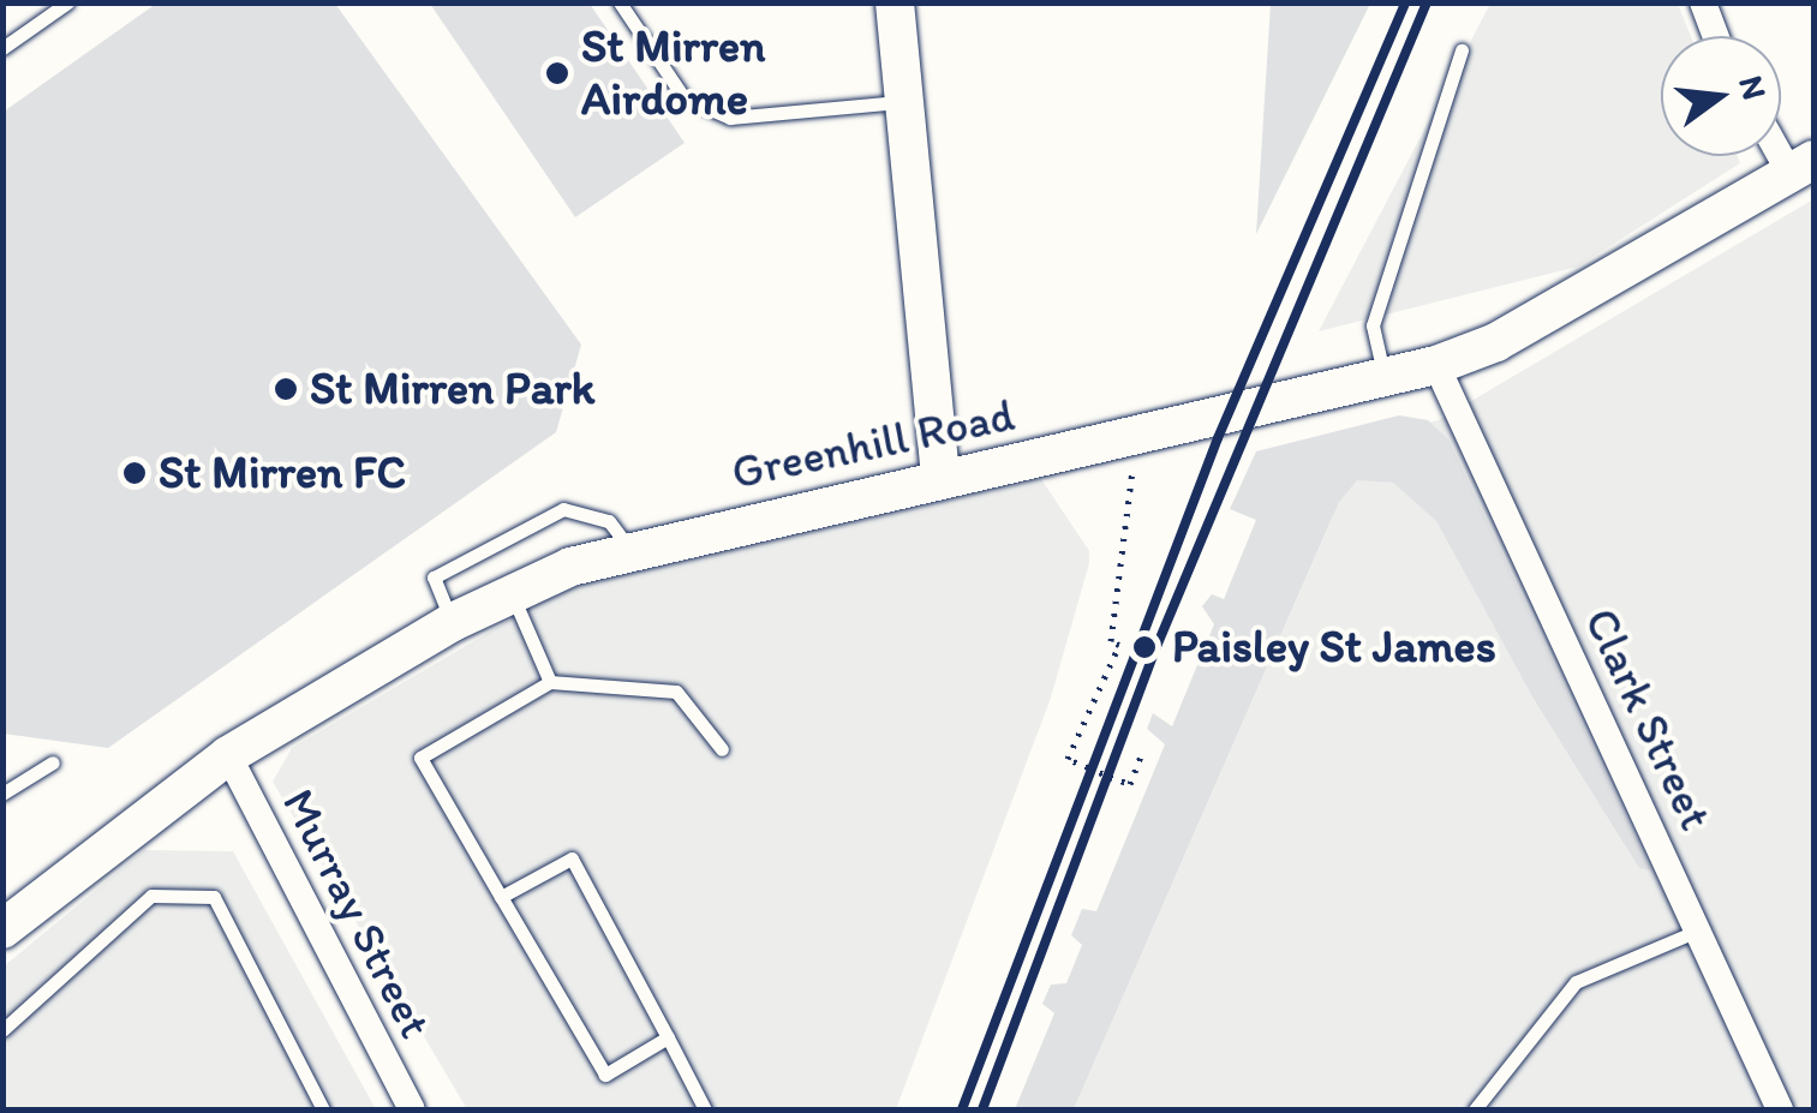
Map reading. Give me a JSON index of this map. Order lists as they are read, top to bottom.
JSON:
{
  "streets": {
    "street": ["Greenhill Road", "Clark Street", "Murray Street"]
  },
  "crossings": [
    ["Greenhill Road", "Clark Street"],
    ["Greenhill Road", "Murray Street"]
  ],
  "places": [
    "St Mirren Airdome",
    "St Mirren Park",
    "St Mirren FC",
    "Paisley St James"
  ],
  "north": "right"
}
